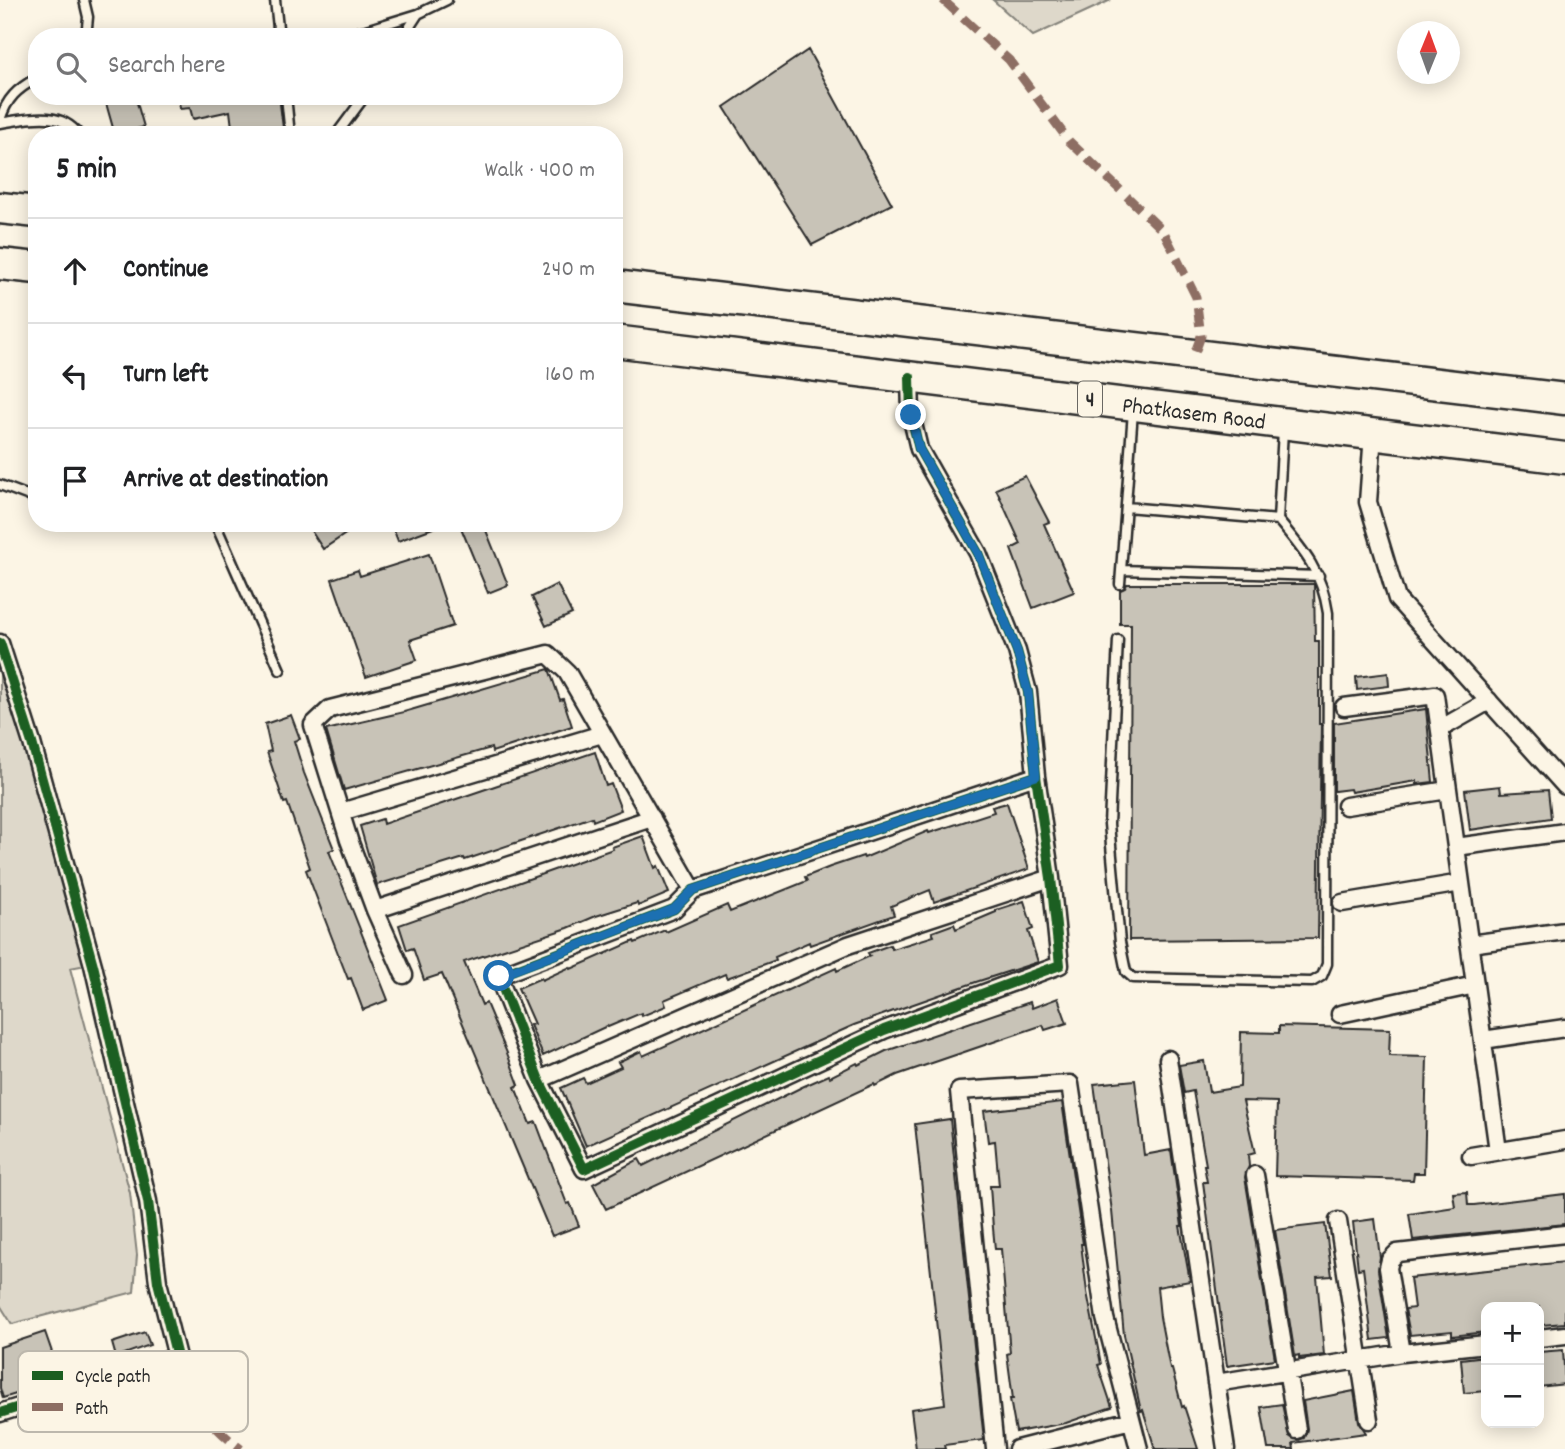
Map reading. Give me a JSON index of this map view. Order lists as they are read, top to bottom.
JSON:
{
  "streets": {
    "highway": ["4", "Phatkasem Road"]
  },
  "legend": ["Cycle path", "Path"],
  "north": "top",
  "page": {
    "search": "Search here",
    "heading": ["5 min", "Walk · 400 m"],
    "list": [
      ["Continue", "240 m"],
      ["Turn left", "160 m"],
      "Arrive at destination"
    ],
    "map_buttons": ["+", "−"]
  }
}
